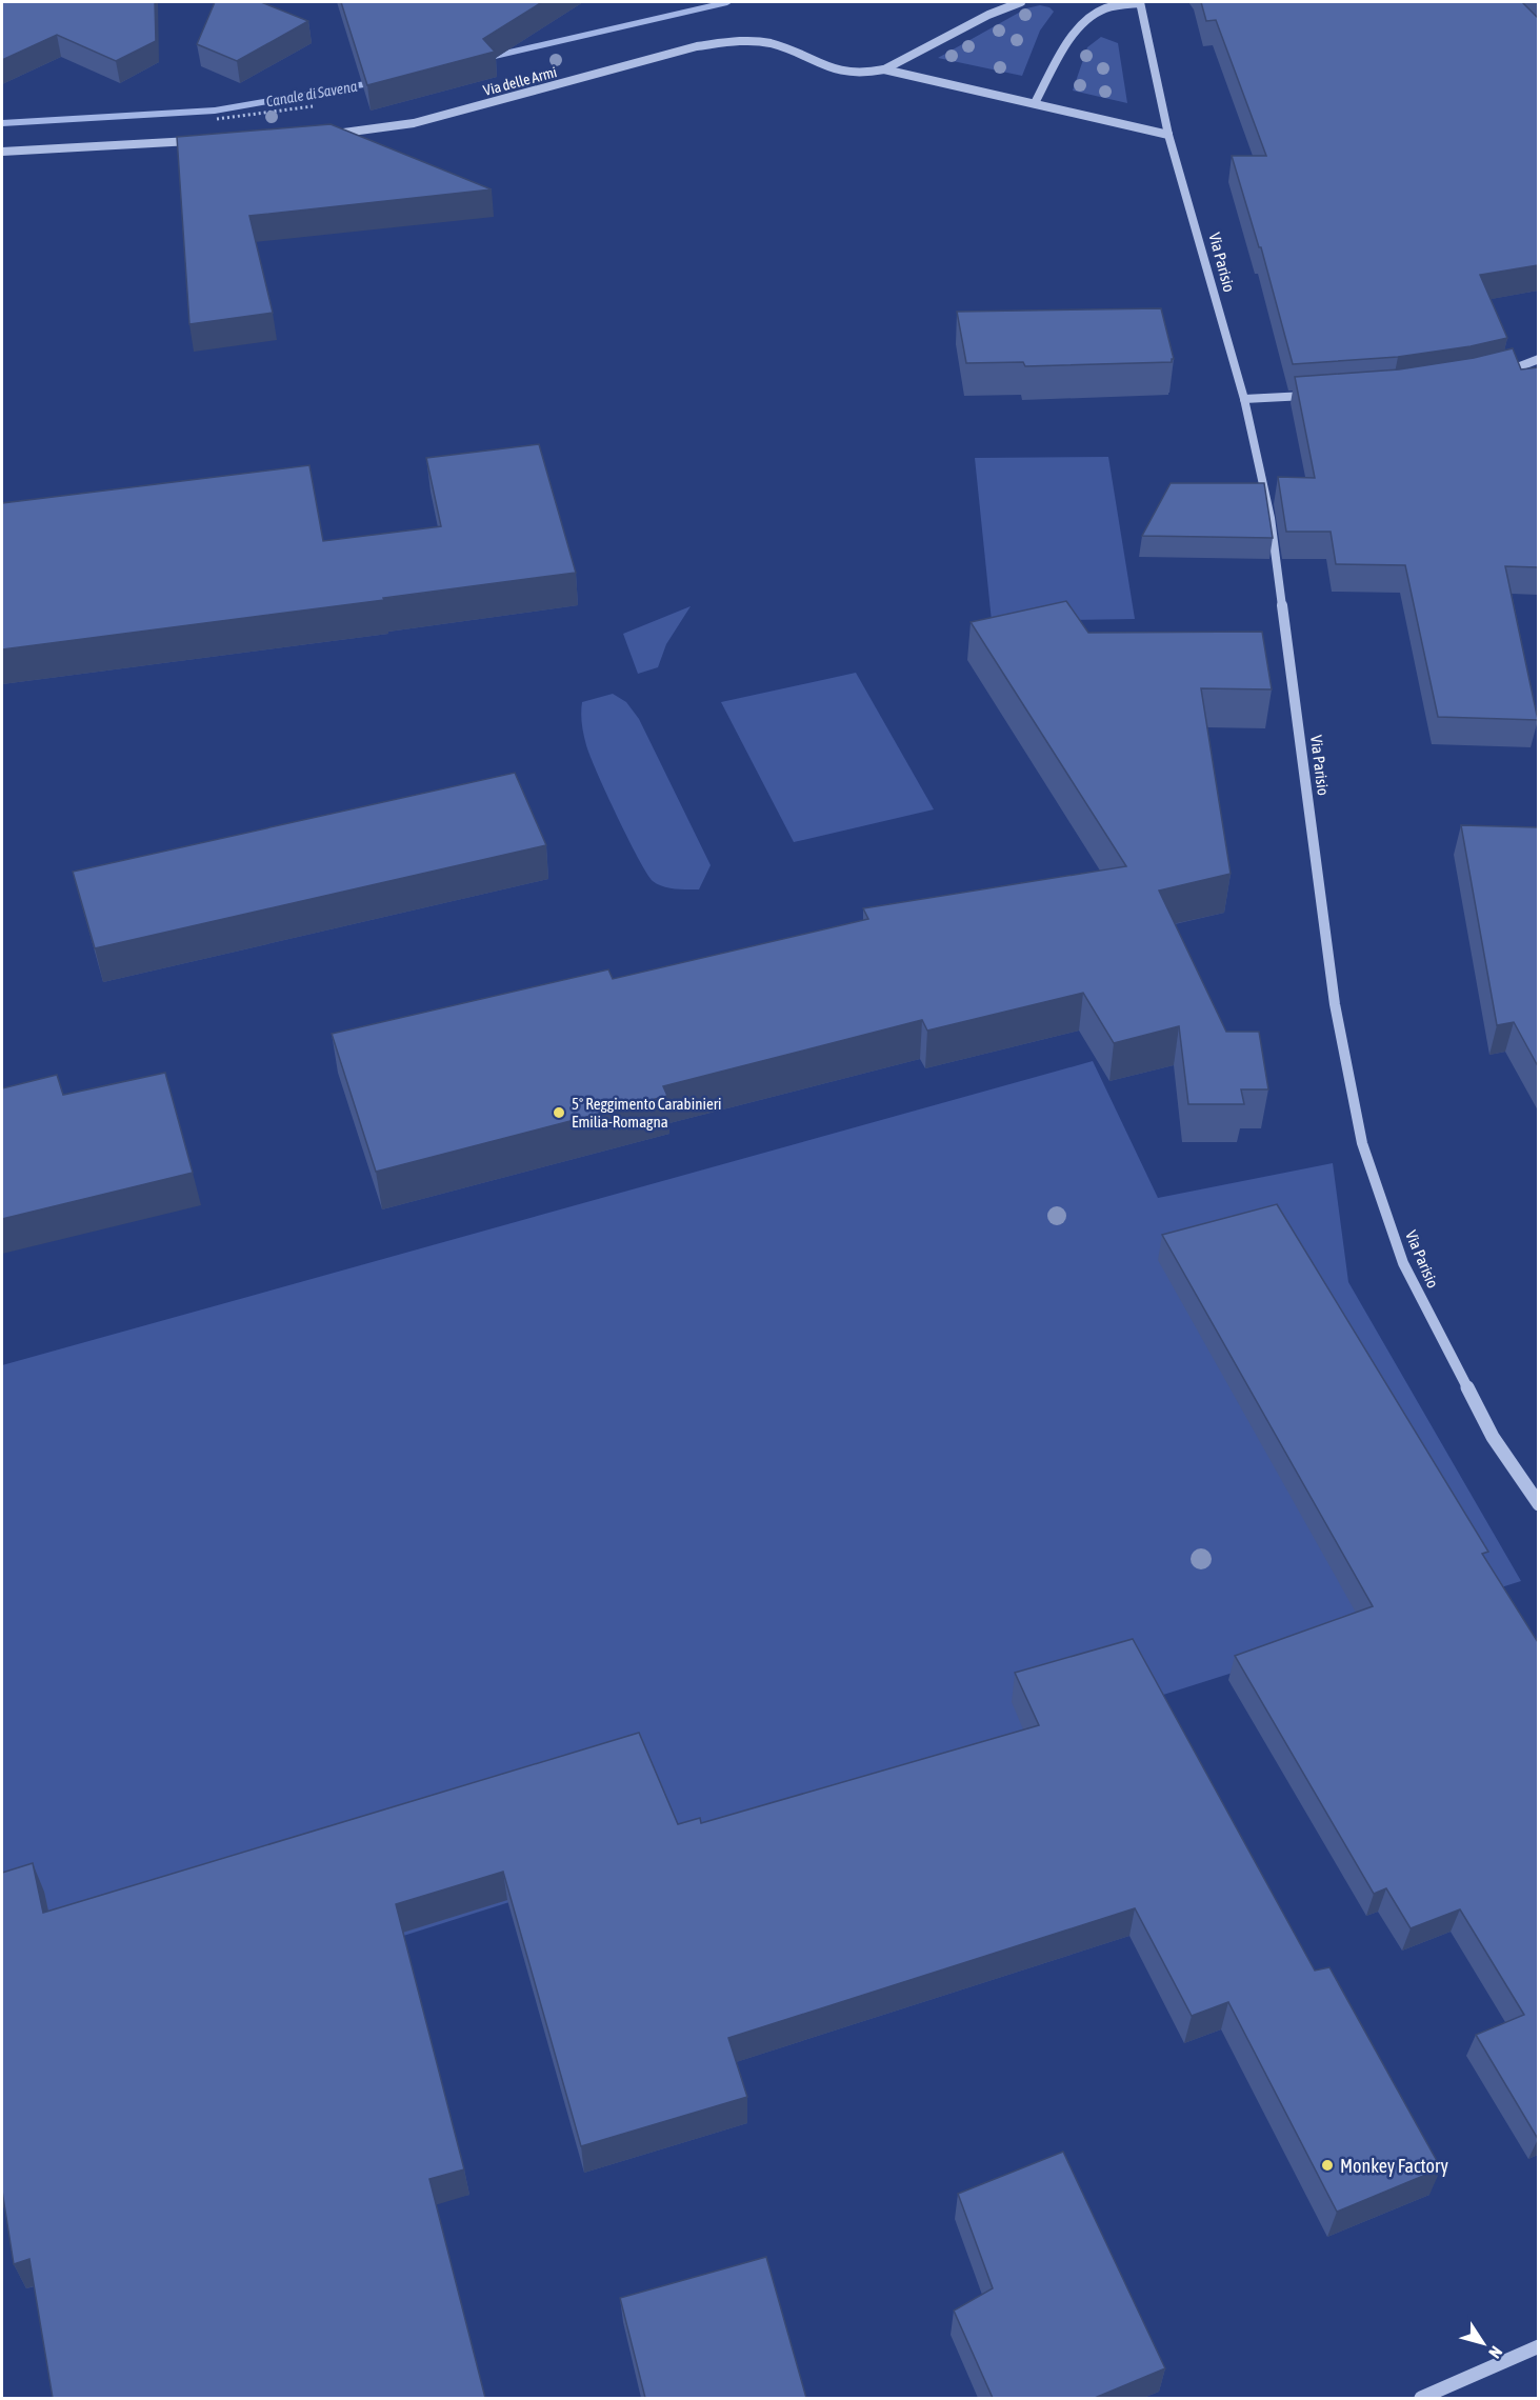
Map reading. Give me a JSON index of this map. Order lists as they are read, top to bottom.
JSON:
{
  "streets": {
    "street": ["Via delle Armi", "Via Parisio"]
  },
  "water": ["Canale di Savena"],
  "places": ["5° Reggimento Carabinieri Emilia-Romagna", "Monkey Factory"],
  "north": "bottom right"
}
